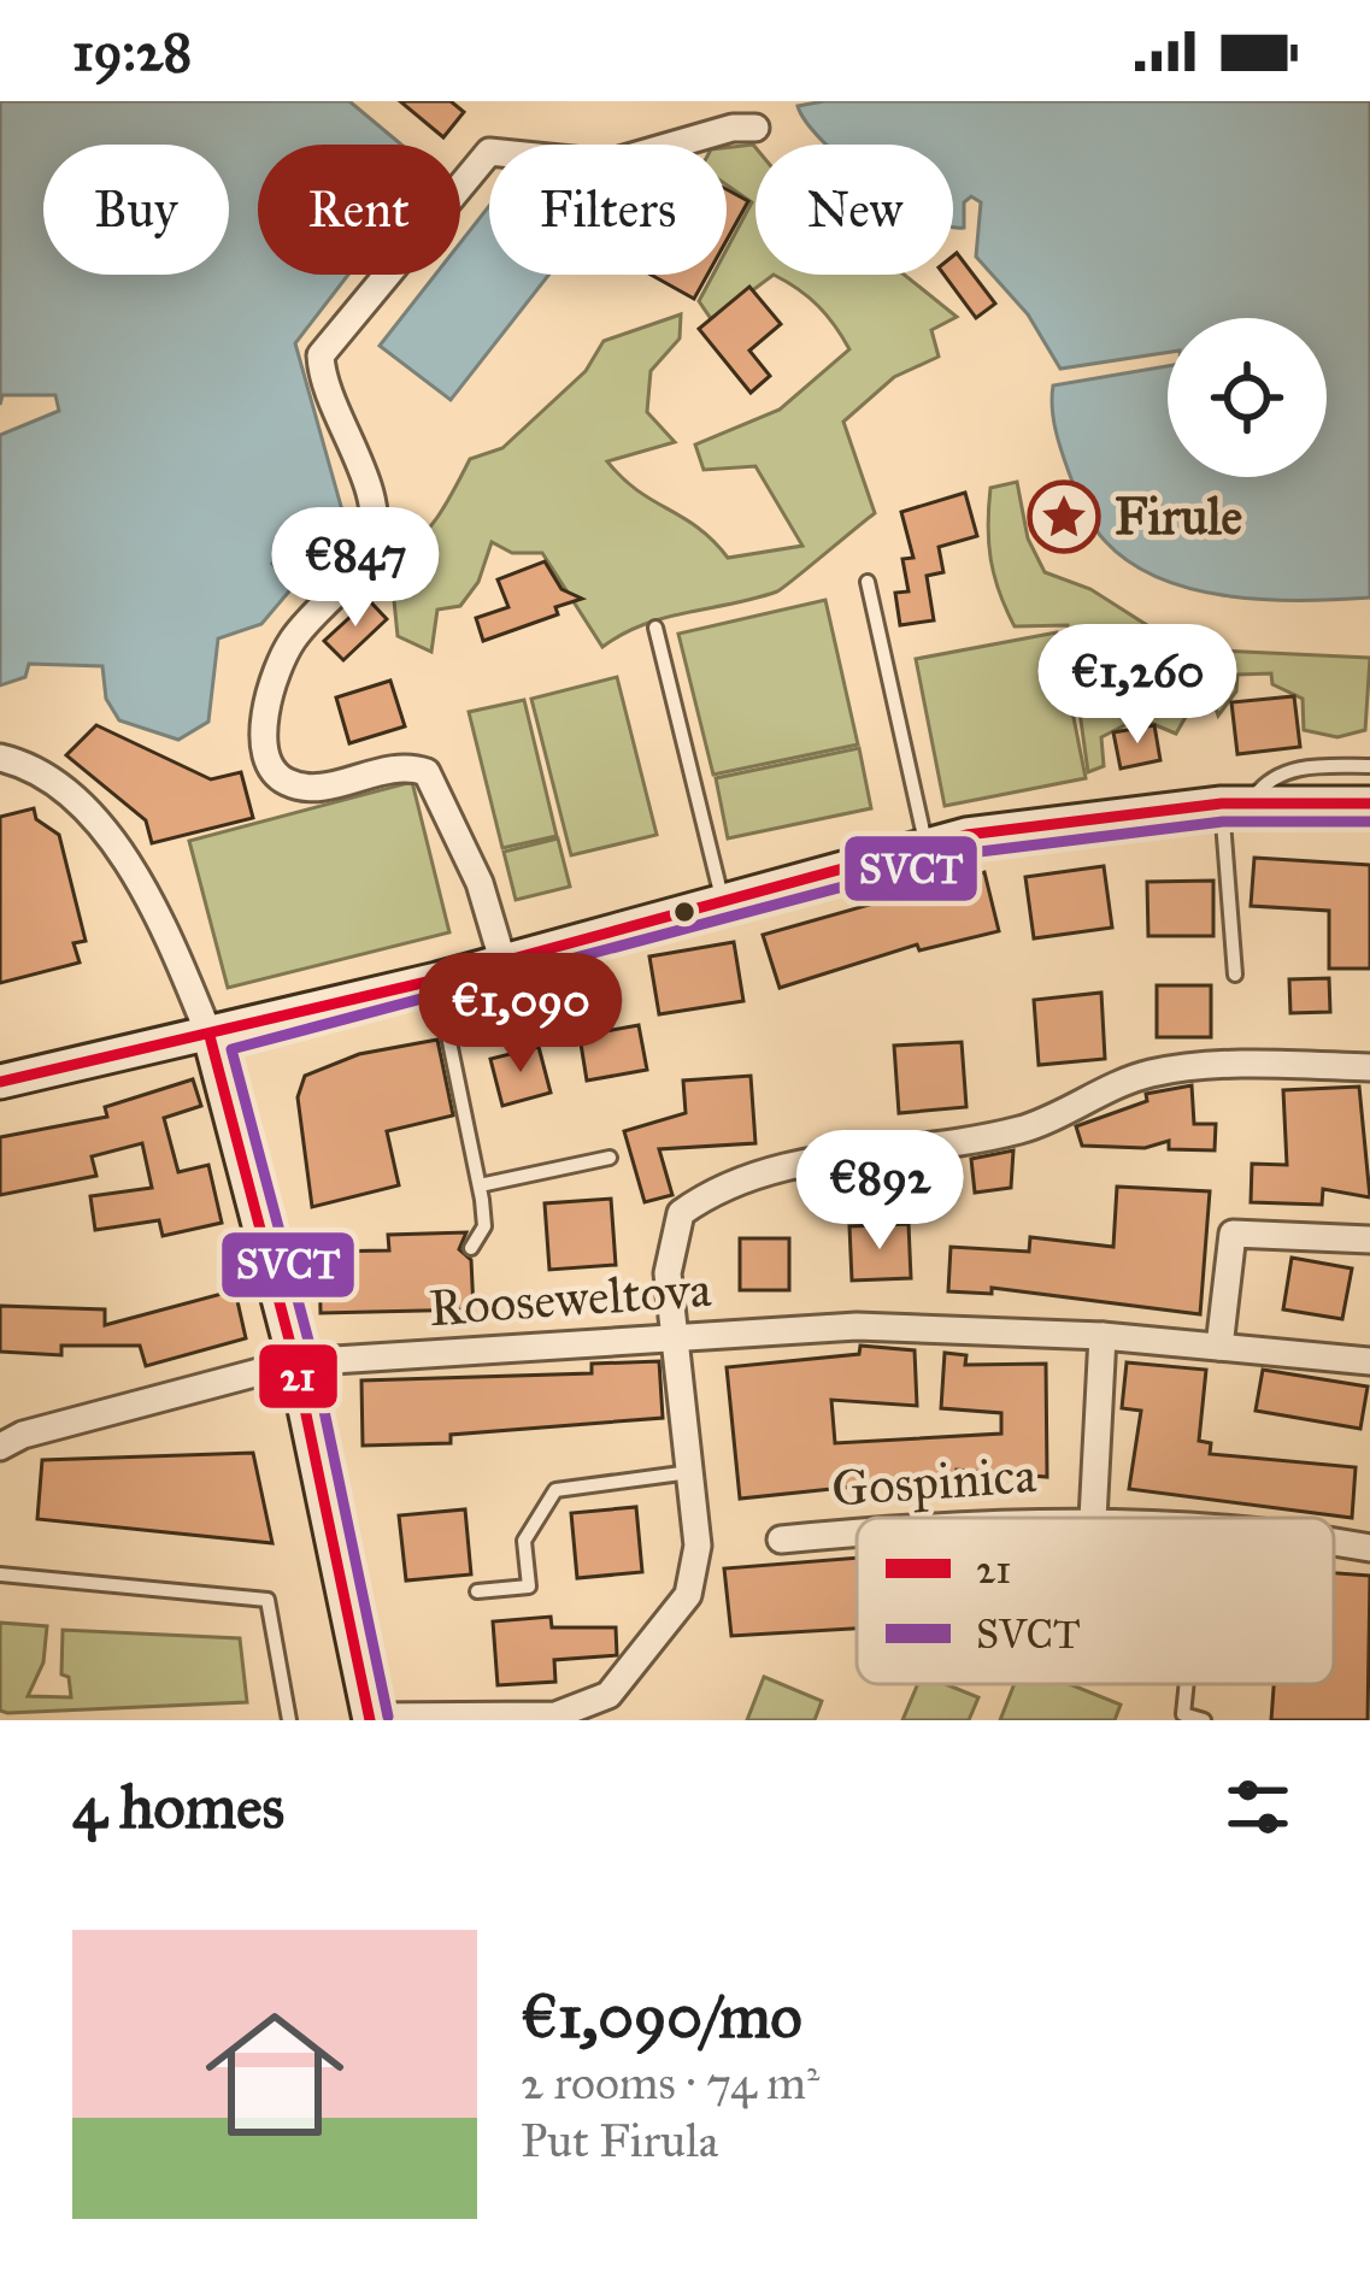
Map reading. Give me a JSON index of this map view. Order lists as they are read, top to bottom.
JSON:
{
  "streets": {
    "street": ["Rooseweltova", "Gospinica"]
  },
  "crossings": [
    ["Rooseweltova", "Gospinica"]
  ],
  "places": {
    "place": ["Firule"]
  },
  "lines": ["transit line 21", "transit line SVCT"],
  "legend": ["21", "SVCT"],
  "page": {
    "status": "19:28",
    "chip": [
      "Buy",
      "Rent",
      "Filters",
      "New"
    ],
    "price": [
      "€847",
      "€1,260",
      "€1,090",
      "€892"
    ],
    "heading": "4 homes",
    "list": [
      {
        "name": "€1,090/mo",
        "note": "2 rooms · 74 m² · Put Firula"
      }
    ]
  }
}
